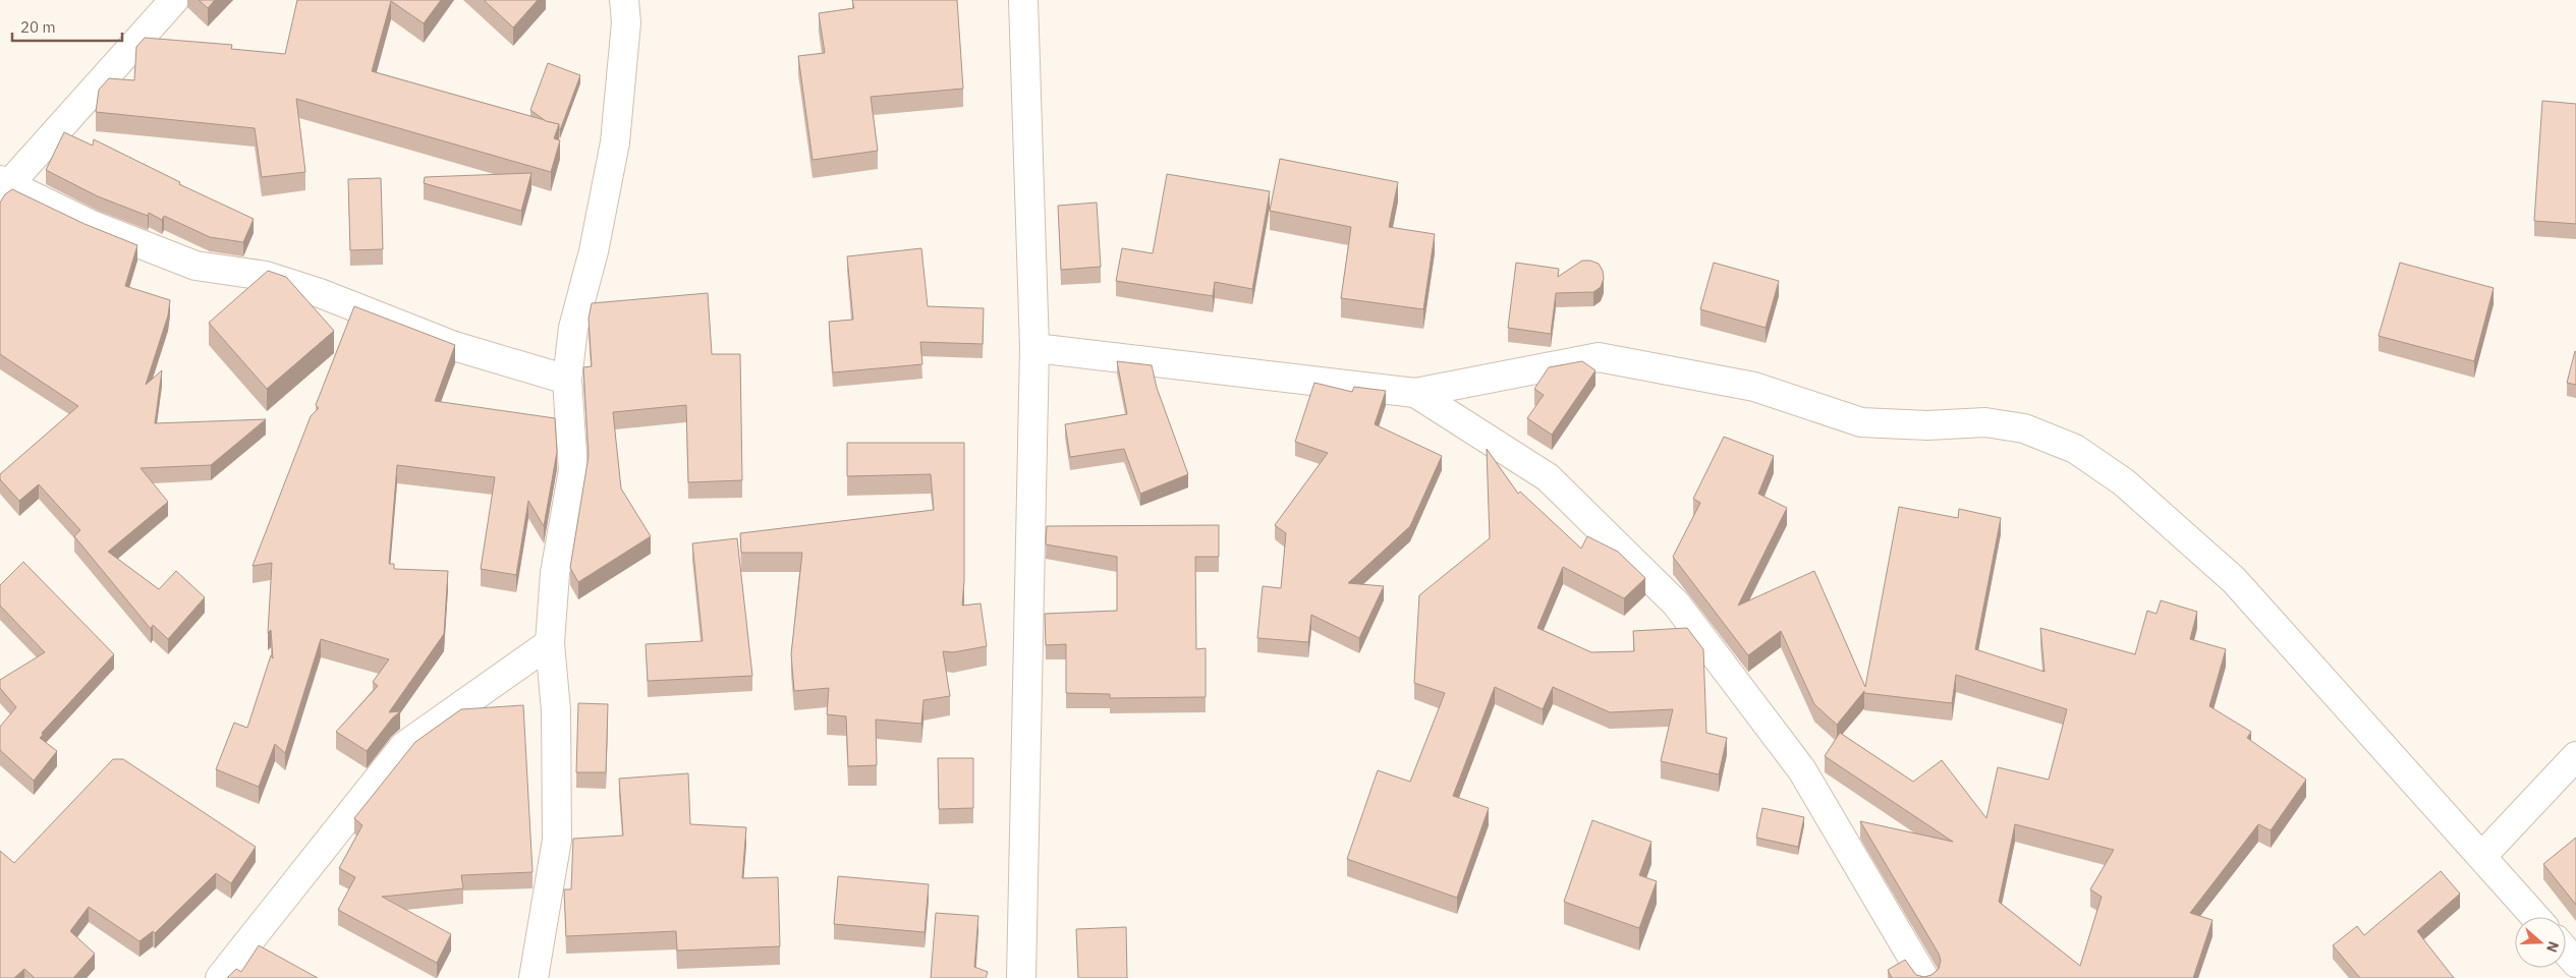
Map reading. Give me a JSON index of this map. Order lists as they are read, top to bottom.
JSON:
{
  "scale_bar": "20 m",
  "north": "right"
}
